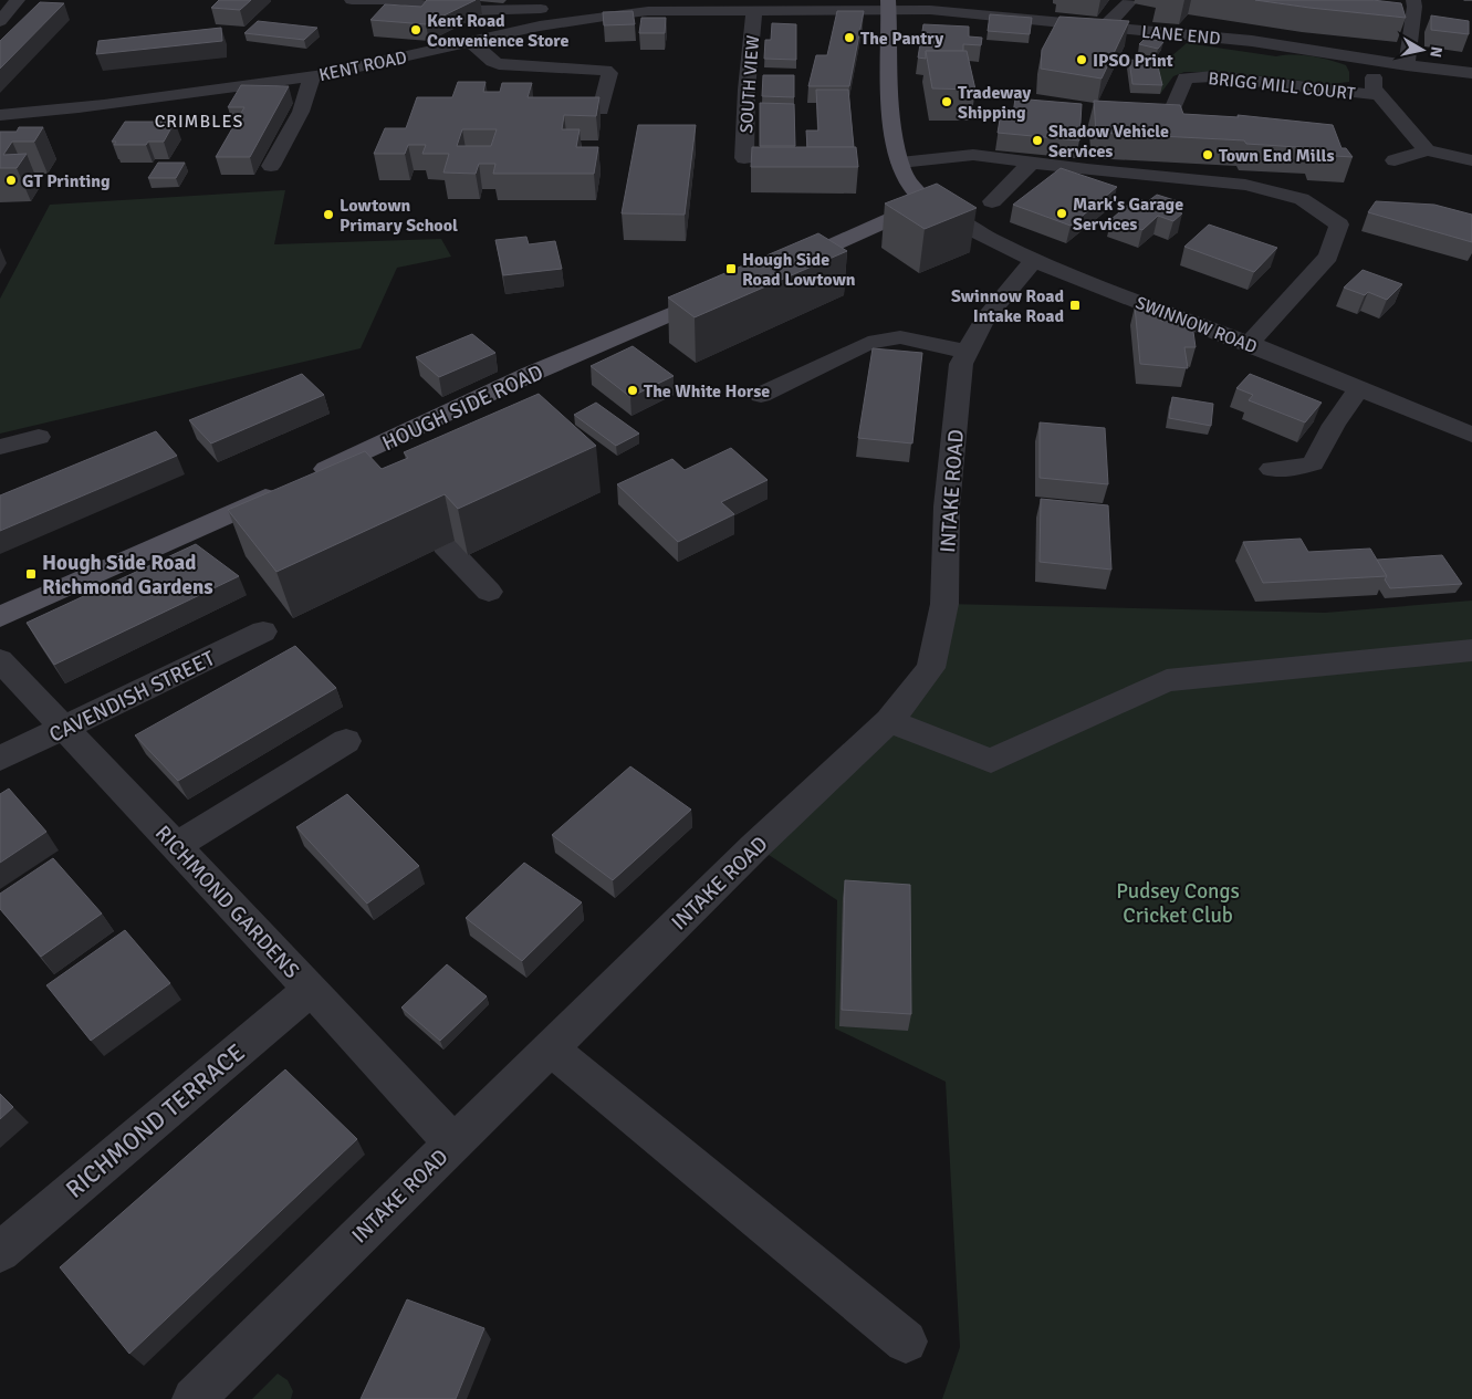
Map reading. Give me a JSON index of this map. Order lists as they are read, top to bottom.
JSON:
{
  "streets": {
    "main road": ["HOUGH SIDE ROAD"],
    "street": [
      "LANE END",
      "KENT ROAD",
      "SOUTH VIEW",
      "BRIGG MILL COURT",
      "SWINNOW ROAD",
      "INTAKE ROAD",
      "CAVENDISH STREET",
      "RICHMOND GARDENS",
      "RICHMOND TERRACE"
    ]
  },
  "crossings": [
    ["LANE END", "KENT ROAD"],
    ["KENT ROAD", "SOUTH VIEW"],
    ["SWINNOW ROAD", "INTAKE ROAD"],
    ["INTAKE ROAD", "RICHMOND GARDENS"],
    ["CAVENDISH STREET", "RICHMOND GARDENS"],
    ["RICHMOND GARDENS", "RICHMOND TERRACE"]
  ],
  "districts": ["CRIMBLES"],
  "parks": ["Pudsey Congs Cricket Club"],
  "places": {
    "other": [
      "Kent Road Convenience Store",
      "The Pantry",
      "IPSO Print",
      "Tradeway Shipping",
      "Shadow Vehicle Services",
      "Town End Mills",
      "GT Printing",
      "Mark's Garage Services",
      "Lowtown Primary School",
      "The White Horse"
    ],
    "transit": ["Hough Side Road Lowtown", "Swinnow Road Intake Road", "Hough Side Road Richmond Gardens"]
  },
  "north": "right"
}
